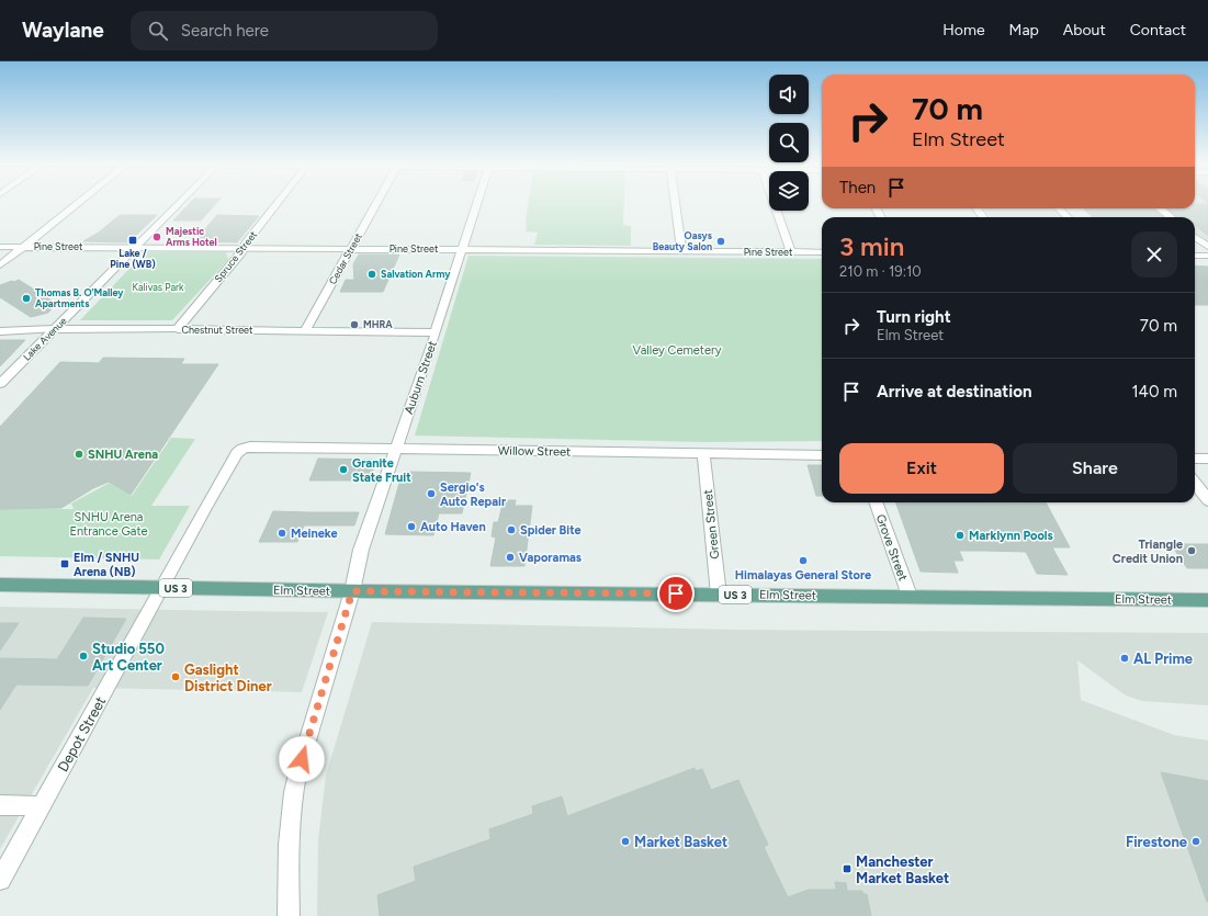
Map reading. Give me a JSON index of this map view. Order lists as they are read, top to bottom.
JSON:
{
  "streets": {
    "main road": ["US 3", "Elm Street"],
    "street": [
      "Pine Street",
      "Spruce Street",
      "Cedar Street",
      "Chestnut Street",
      "Lake Avenue",
      "Auburn Street",
      "Willow Street",
      "Green Street",
      "Grove Street",
      "Depot Street"
    ]
  },
  "crossings": [
    ["Pine Street", "Spruce Street"],
    ["Pine Street", "Cedar Street"],
    ["Pine Street", "Lake Avenue"],
    ["Pine Street", "Auburn Street"],
    ["Spruce Street", "Chestnut Street"],
    ["Cedar Street", "Chestnut Street"],
    ["Chestnut Street", "Lake Avenue"],
    ["Chestnut Street", "Auburn Street"],
    ["Auburn Street", "Willow Street"],
    ["Auburn Street", "Elm Street"],
    ["Willow Street", "Green Street"],
    ["Willow Street", "Elm Street"],
    ["Willow Street", "Depot Street"],
    ["Green Street", "Elm Street"],
    ["Grove Street", "Elm Street"],
    ["Elm Street", "Depot Street"]
  ],
  "parks": ["Kalivas Park", "Valley Cemetery", "SNHU Arena Entrance Gate"],
  "places": {
    "other": [
      "Majestic Arms Hotel",
      "Oasys Beauty Salon",
      "Salvation Army",
      "Thomas B. O’Malley Apartments",
      "MHRA",
      "SNHU Arena",
      "Granite State Fruit",
      "Sergio's Auto Repair",
      "Auto Haven",
      "Spider Bite",
      "Meineke",
      "Marklynn Pools",
      "Triangle Credit Union",
      "Vaporamas",
      "Himalayas General Store",
      "Studio 550 Art Center",
      "AL Prime",
      "Gaslight District Diner",
      "Market Basket",
      "Firestone"
    ],
    "transit": ["Lake / Pine (WB)", "Elm / SNHU Arena (NB)", "Manchester Market Basket"]
  },
  "page": {
    "header": "Waylane",
    "search": "Search here",
    "nav": [
      "Home",
      "Map",
      "About",
      "Contact"
    ],
    "turn": ["70 m", "Elm Street"],
    "then": "Then",
    "heading": ["3 min", "210 m · 19:10"],
    "list": [
      {
        "name": "Turn right",
        "note": "Elm Street",
        "value": "70 m"
      },
      {
        "name": "Arrive at destination",
        "value": "140 m"
      }
    ],
    "buttons": ["Exit", "Share"]
  }
}
